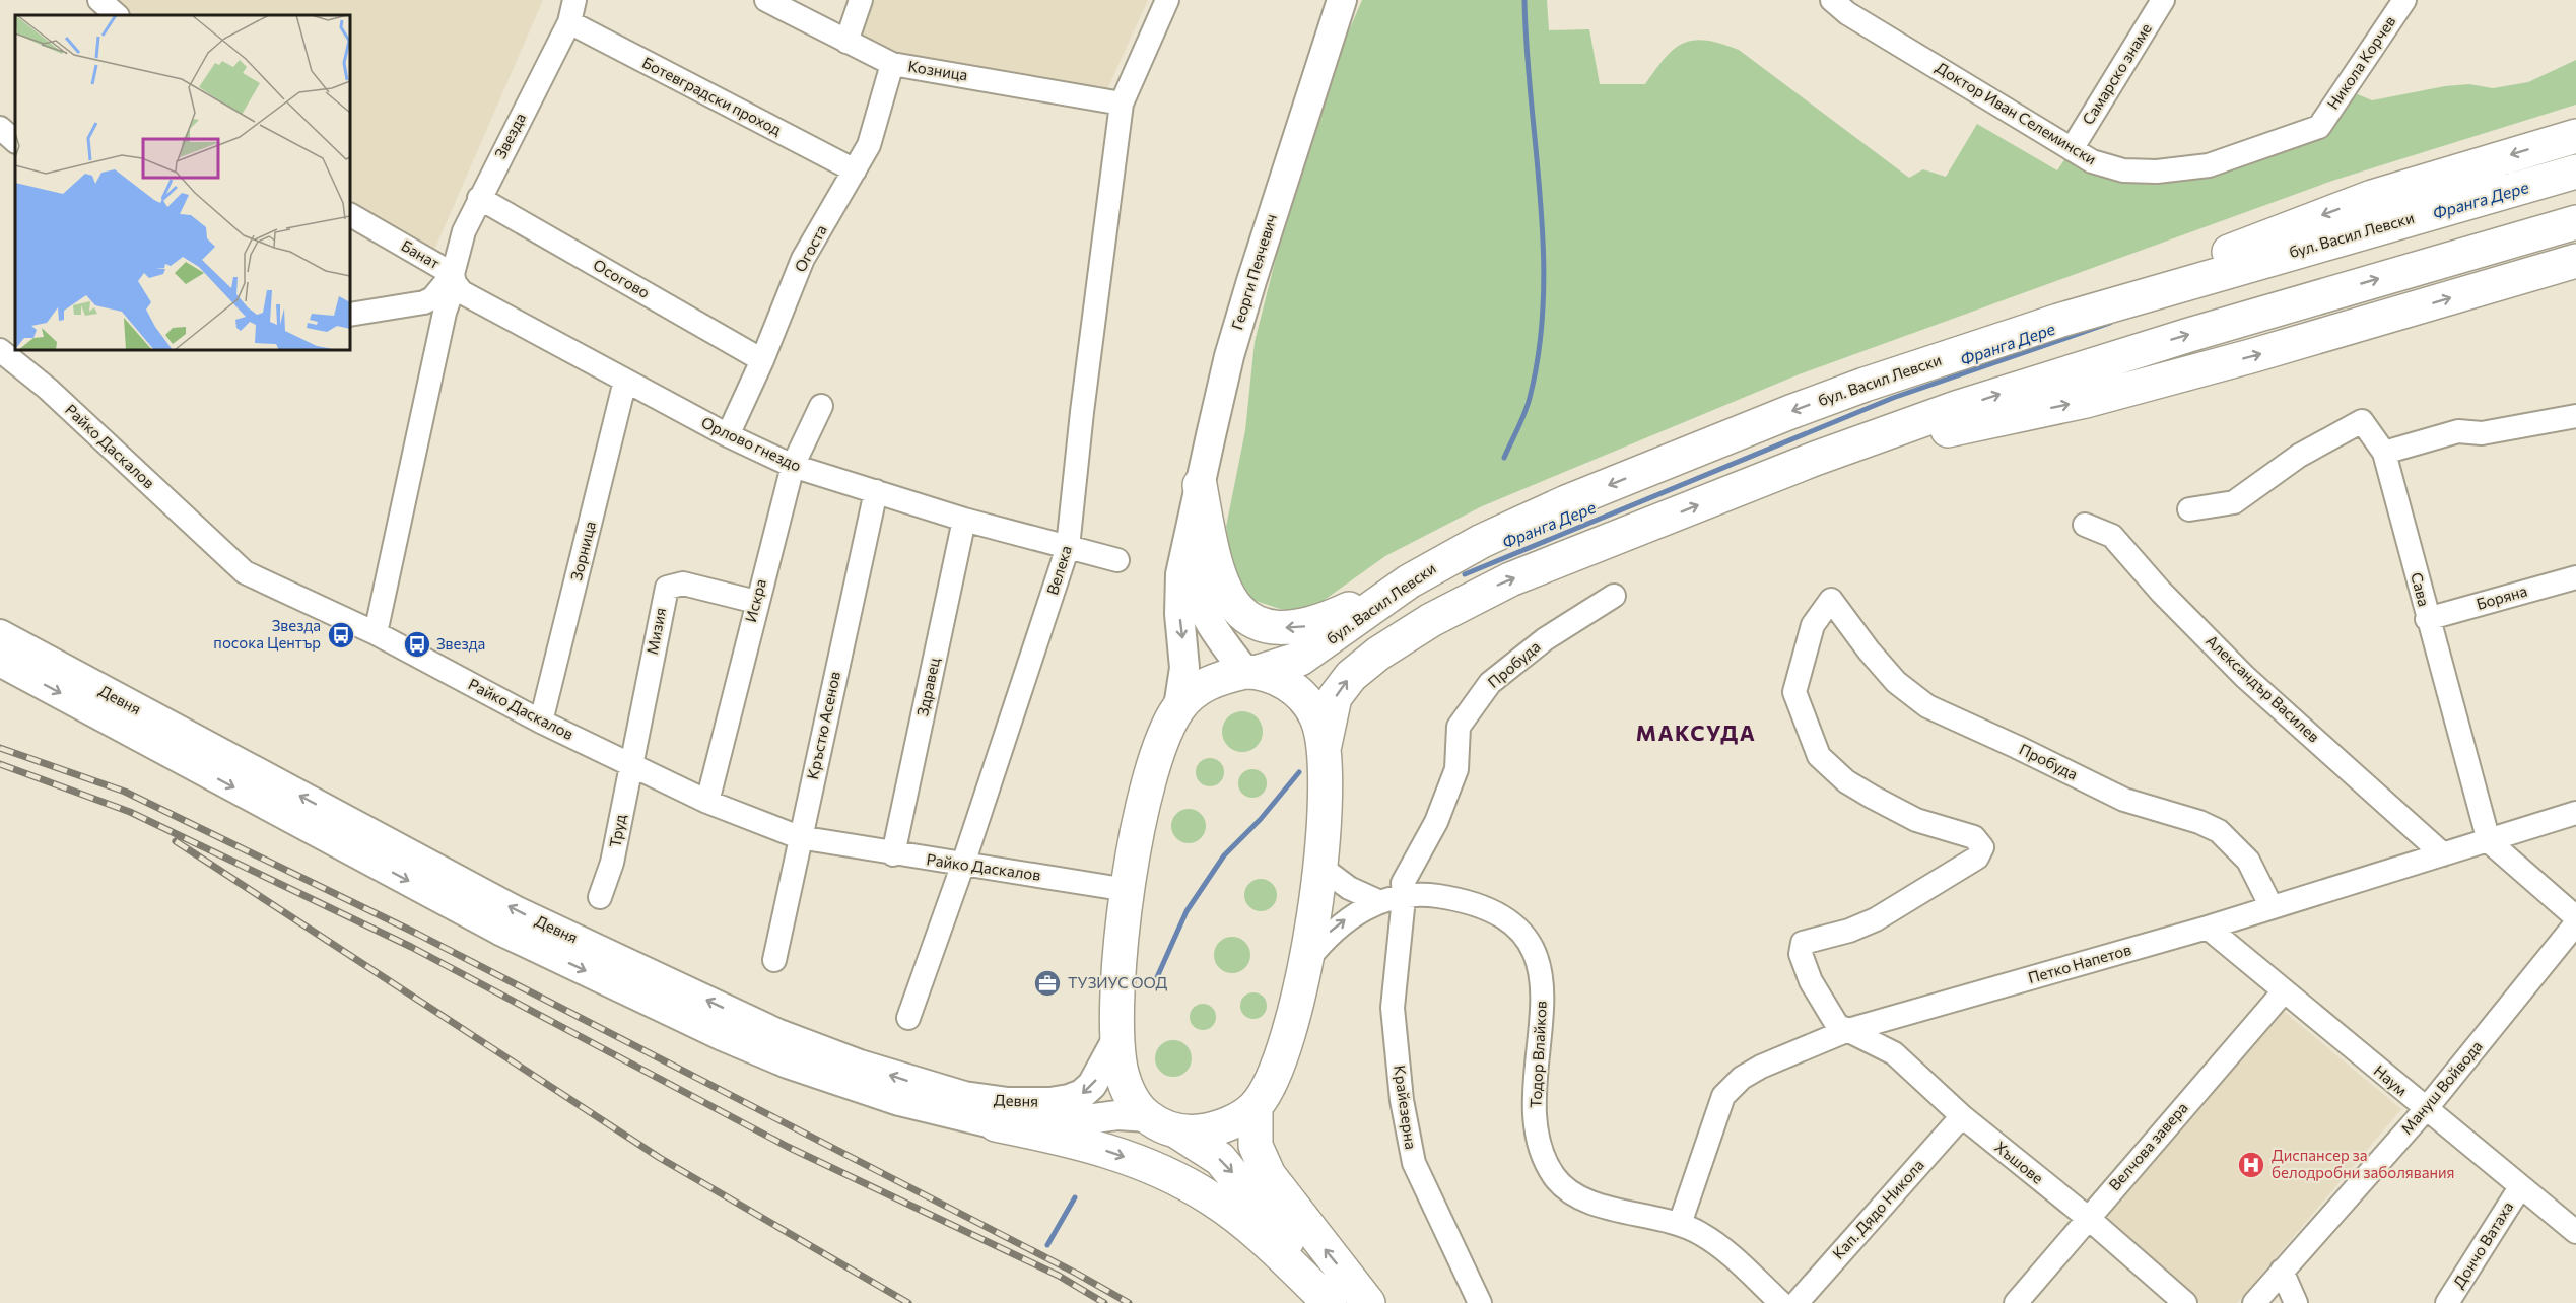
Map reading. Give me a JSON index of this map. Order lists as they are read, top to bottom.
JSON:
{
  "streets": {
    "highway": ["бул. Васил Левски"],
    "main road": ["Георги Пеячевич", "Девня"],
    "street": [
      "Никола Корчев",
      "Козница",
      "Самарско знаме",
      "Ботевградски проход",
      "Доктор Иван Селемински",
      "Звезда",
      "Огоста",
      "Банат",
      "Осогово",
      "Орлово гнездо",
      "Райко Даскалов",
      "Зорница",
      "Велека",
      "Сава",
      "Боряна",
      "Искра",
      "Мизия",
      "Прoбудa",
      "Здравец",
      "Александър Василев",
      "Кръстю Асенов",
      "Труд",
      "Петко Напетов",
      "Тодор Влайков",
      "Наум",
      "Mануш Войвода",
      "Кpaйeзepнa",
      "Велчова завера",
      "Хъшове",
      "Кап. Дядо Никола",
      "Дончо Ватаха"
    ]
  },
  "crossings": [
    ["Никола Корчев", "Доктор Иван Селемински"],
    ["Козница", "Огоста"],
    ["Козница", "Велека"],
    ["Самарско знаме", "Доктор Иван Селемински"],
    ["Ботевградски проход", "Звезда"],
    ["Ботевградски проход", "Огоста"],
    ["Звезда", "Банат"],
    ["Звезда", "Осогово"],
    ["Звезда", "Орлово гнездо"],
    ["Звезда", "Райко Даскалов"],
    ["бул. Васил Левски", "Георги Пеячевич"],
    ["Огоста", "Осогово"],
    ["Огоста", "Орлово гнездо"],
    ["Банат", "Орлово гнездо"],
    ["Орлово гнездо", "Зорница"],
    ["Орлово гнездо", "Велека"],
    ["Орлово гнездо", "Искра"],
    ["Орлово гнездо", "Здравец"],
    ["Орлово гнездо", "Кръстю Асенов"],
    ["Райко Даскалов", "Зорница"],
    ["Райко Даскалов", "Велека"],
    ["Райко Даскалов", "Искра"],
    ["Райко Даскалов", "Мизия"],
    ["Райко Даскалов", "Здравец"],
    ["Райко Даскалов", "Кръстю Асенов"],
    ["Райко Даскалов", "Труд"],
    ["Сава", "Боряна"],
    ["Сава", "Петко Напетов"],
    ["Искра", "Мизия"],
    ["Мизия", "Труд"],
    ["Прoбудa", "Петко Напетов"],
    ["Прoбудa", "Тодор Влайков"],
    ["Прoбудa", "Кpaйeзepнa"],
    ["Прoбудa", "Хъшове"],
    ["Александър Василев", "Петко Напетов"],
    ["Петко Напетов", "Тодор Влайков"],
    ["Петко Напетов", "Наум"],
    ["Петко Напетов", "Хъшове"],
    ["Тодор Влайков", "Кpaйeзepнa"],
    ["Наум", "Mануш Войвода"],
    ["Наум", "Велчова завера"],
    ["Наум", "Дончо Ватаха"],
    ["Велчова завера", "Хъшове"],
    ["Хъшове", "Кап. Дядо Никола"]
  ],
  "districts": ["МАКСУДА"],
  "water": ["Франга Дере"],
  "places": {
    "bus stop": ["Звезда посока Център", "Звезда"],
    "office": ["ТУЗИУС ООД"],
    "hospital": ["Диспансер за белодробни заболявания"]
  }
}
